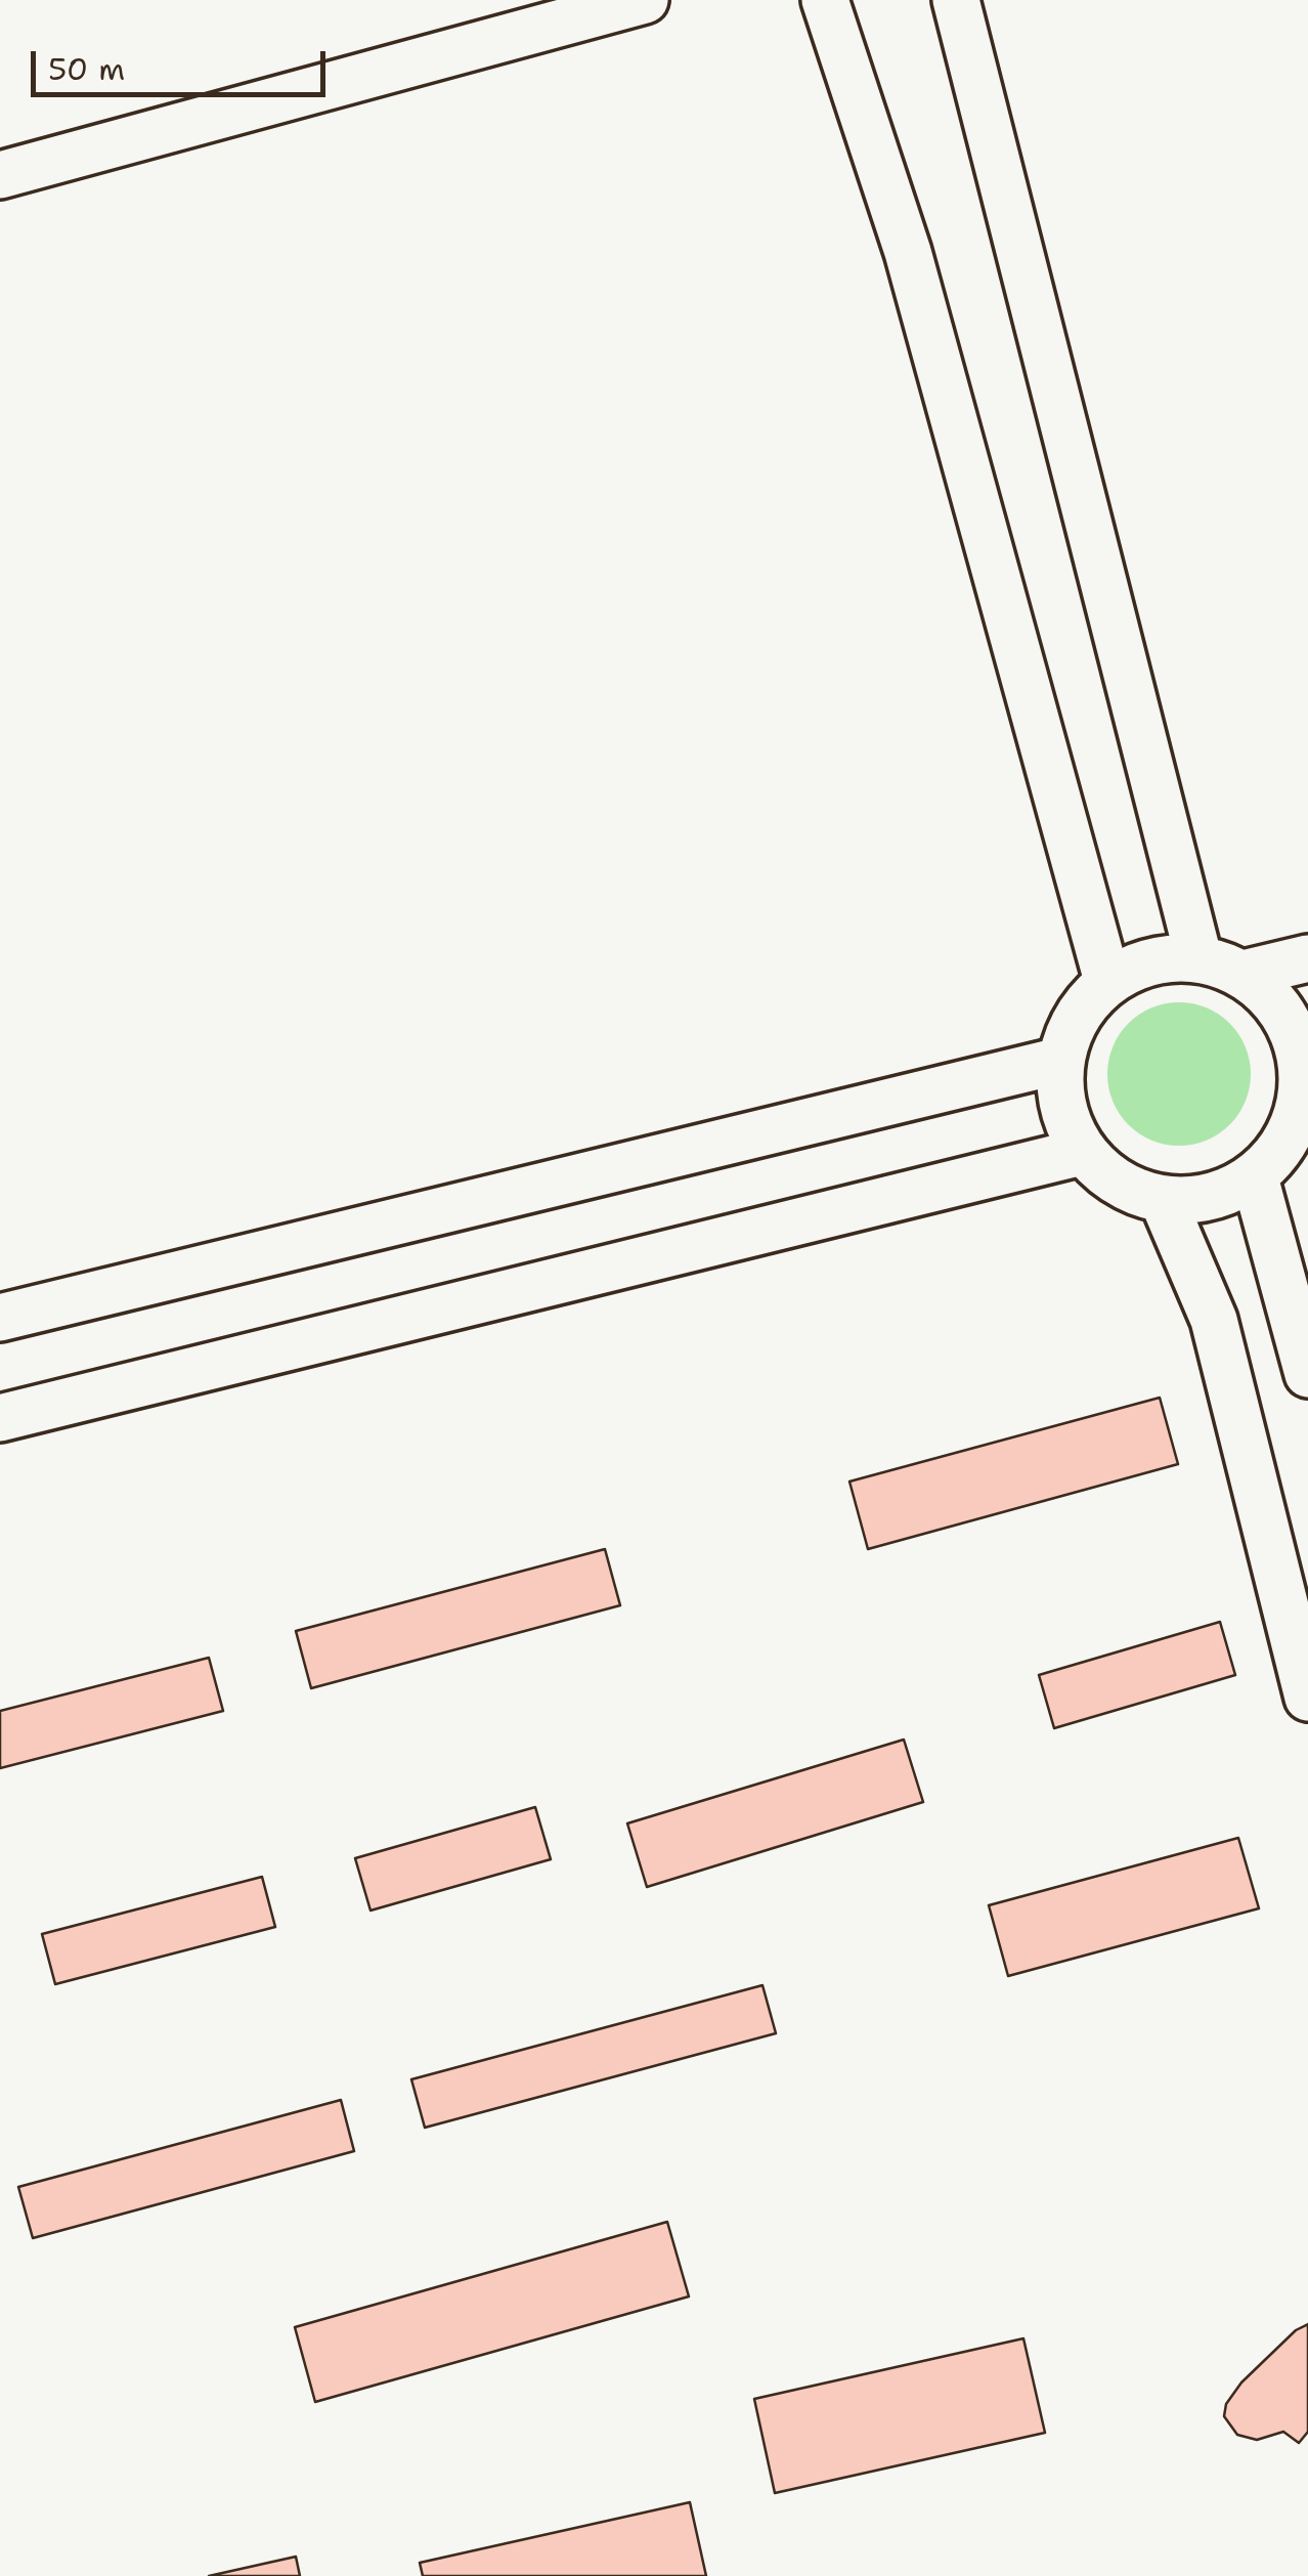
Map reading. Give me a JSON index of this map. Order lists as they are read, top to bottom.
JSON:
{
  "scale_bar": "50 m"
}
